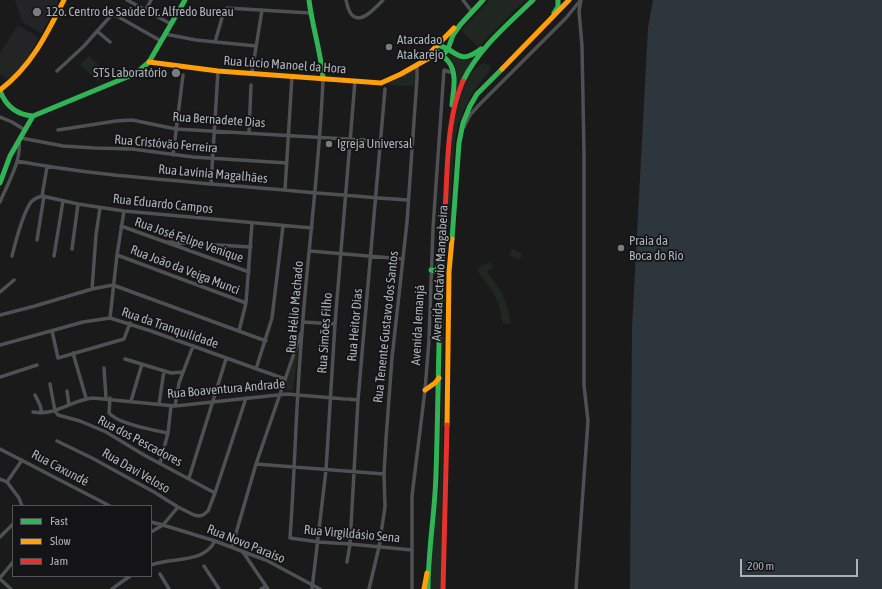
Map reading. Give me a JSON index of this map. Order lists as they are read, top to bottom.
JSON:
{
  "streets": {
    "main road": ["Rua Lúcio Manoel da Hora", "Avenida Octávio Mangabeira"],
    "street": [
      "Rua Bernadete Dias",
      "Rua Cristóvão Ferreira",
      "Rua Lavínia Magalhães",
      "Rua Eduardo Campos",
      "Rua José Felipe Venique",
      "Rua João da Veiga Munci",
      "Rua Hélio Machado",
      "Rua Heitor Dias",
      "Avenida Iemanjá",
      "Rua Tenente Gustavo dos Santos",
      "Rua da Tranquilidade",
      "Rua Simões Filho",
      "Rua Boaventura Andrade",
      "Rua dos Pescadores",
      "Rua Caxundé",
      "Rua Davi Veloso",
      "Rua Virgildásio Sena",
      "Rua Novo Paraíso"
    ]
  },
  "crossings": [
    ["Rua Lúcio Manoel da Hora", "Rua Hélio Machado"],
    ["Rua Lúcio Manoel da Hora", "Rua Tenente Gustavo dos Santos"],
    ["Rua Lúcio Manoel da Hora", "Rua Simões Filho"],
    ["Rua Bernadete Dias", "Rua Hélio Machado"],
    ["Rua Bernadete Dias", "Rua Heitor Dias"],
    ["Rua Bernadete Dias", "Rua Simões Filho"],
    ["Rua Lavínia Magalhães", "Rua Hélio Machado"],
    ["Rua Lavínia Magalhães", "Rua Heitor Dias"],
    ["Rua Lavínia Magalhães", "Rua Tenente Gustavo dos Santos"],
    ["Rua Lavínia Magalhães", "Rua Simões Filho"],
    ["Rua Eduardo Campos", "Rua Hélio Machado"],
    ["Rua Hélio Machado", "Rua Boaventura Andrade"],
    ["Rua Hélio Machado", "Rua Virgildásio Sena"],
    ["Rua Heitor Dias", "Rua Boaventura Andrade"],
    ["Rua Heitor Dias", "Rua Virgildásio Sena"],
    ["Avenida Iemanjá", "Rua Virgildásio Sena"],
    ["Rua Tenente Gustavo dos Santos", "Rua Virgildásio Sena"],
    ["Rua Simões Filho", "Rua Boaventura Andrade"],
    ["Rua Simões Filho", "Rua Virgildásio Sena"],
    ["Rua Simões Filho", "Rua Novo Paraíso"],
    ["Rua dos Pescadores", "Rua Davi Veloso"]
  ],
  "places": [
    "12o. Centro de Saúde Dr. Alfredo Bureau",
    "Atacadao Atakarejo",
    "STS Laboratório",
    "Igreja Universal",
    "Praia da Boca do Rio"
  ],
  "legend": ["Fast", "Slow", "Jam"],
  "scale_bar": "200 m"
}
